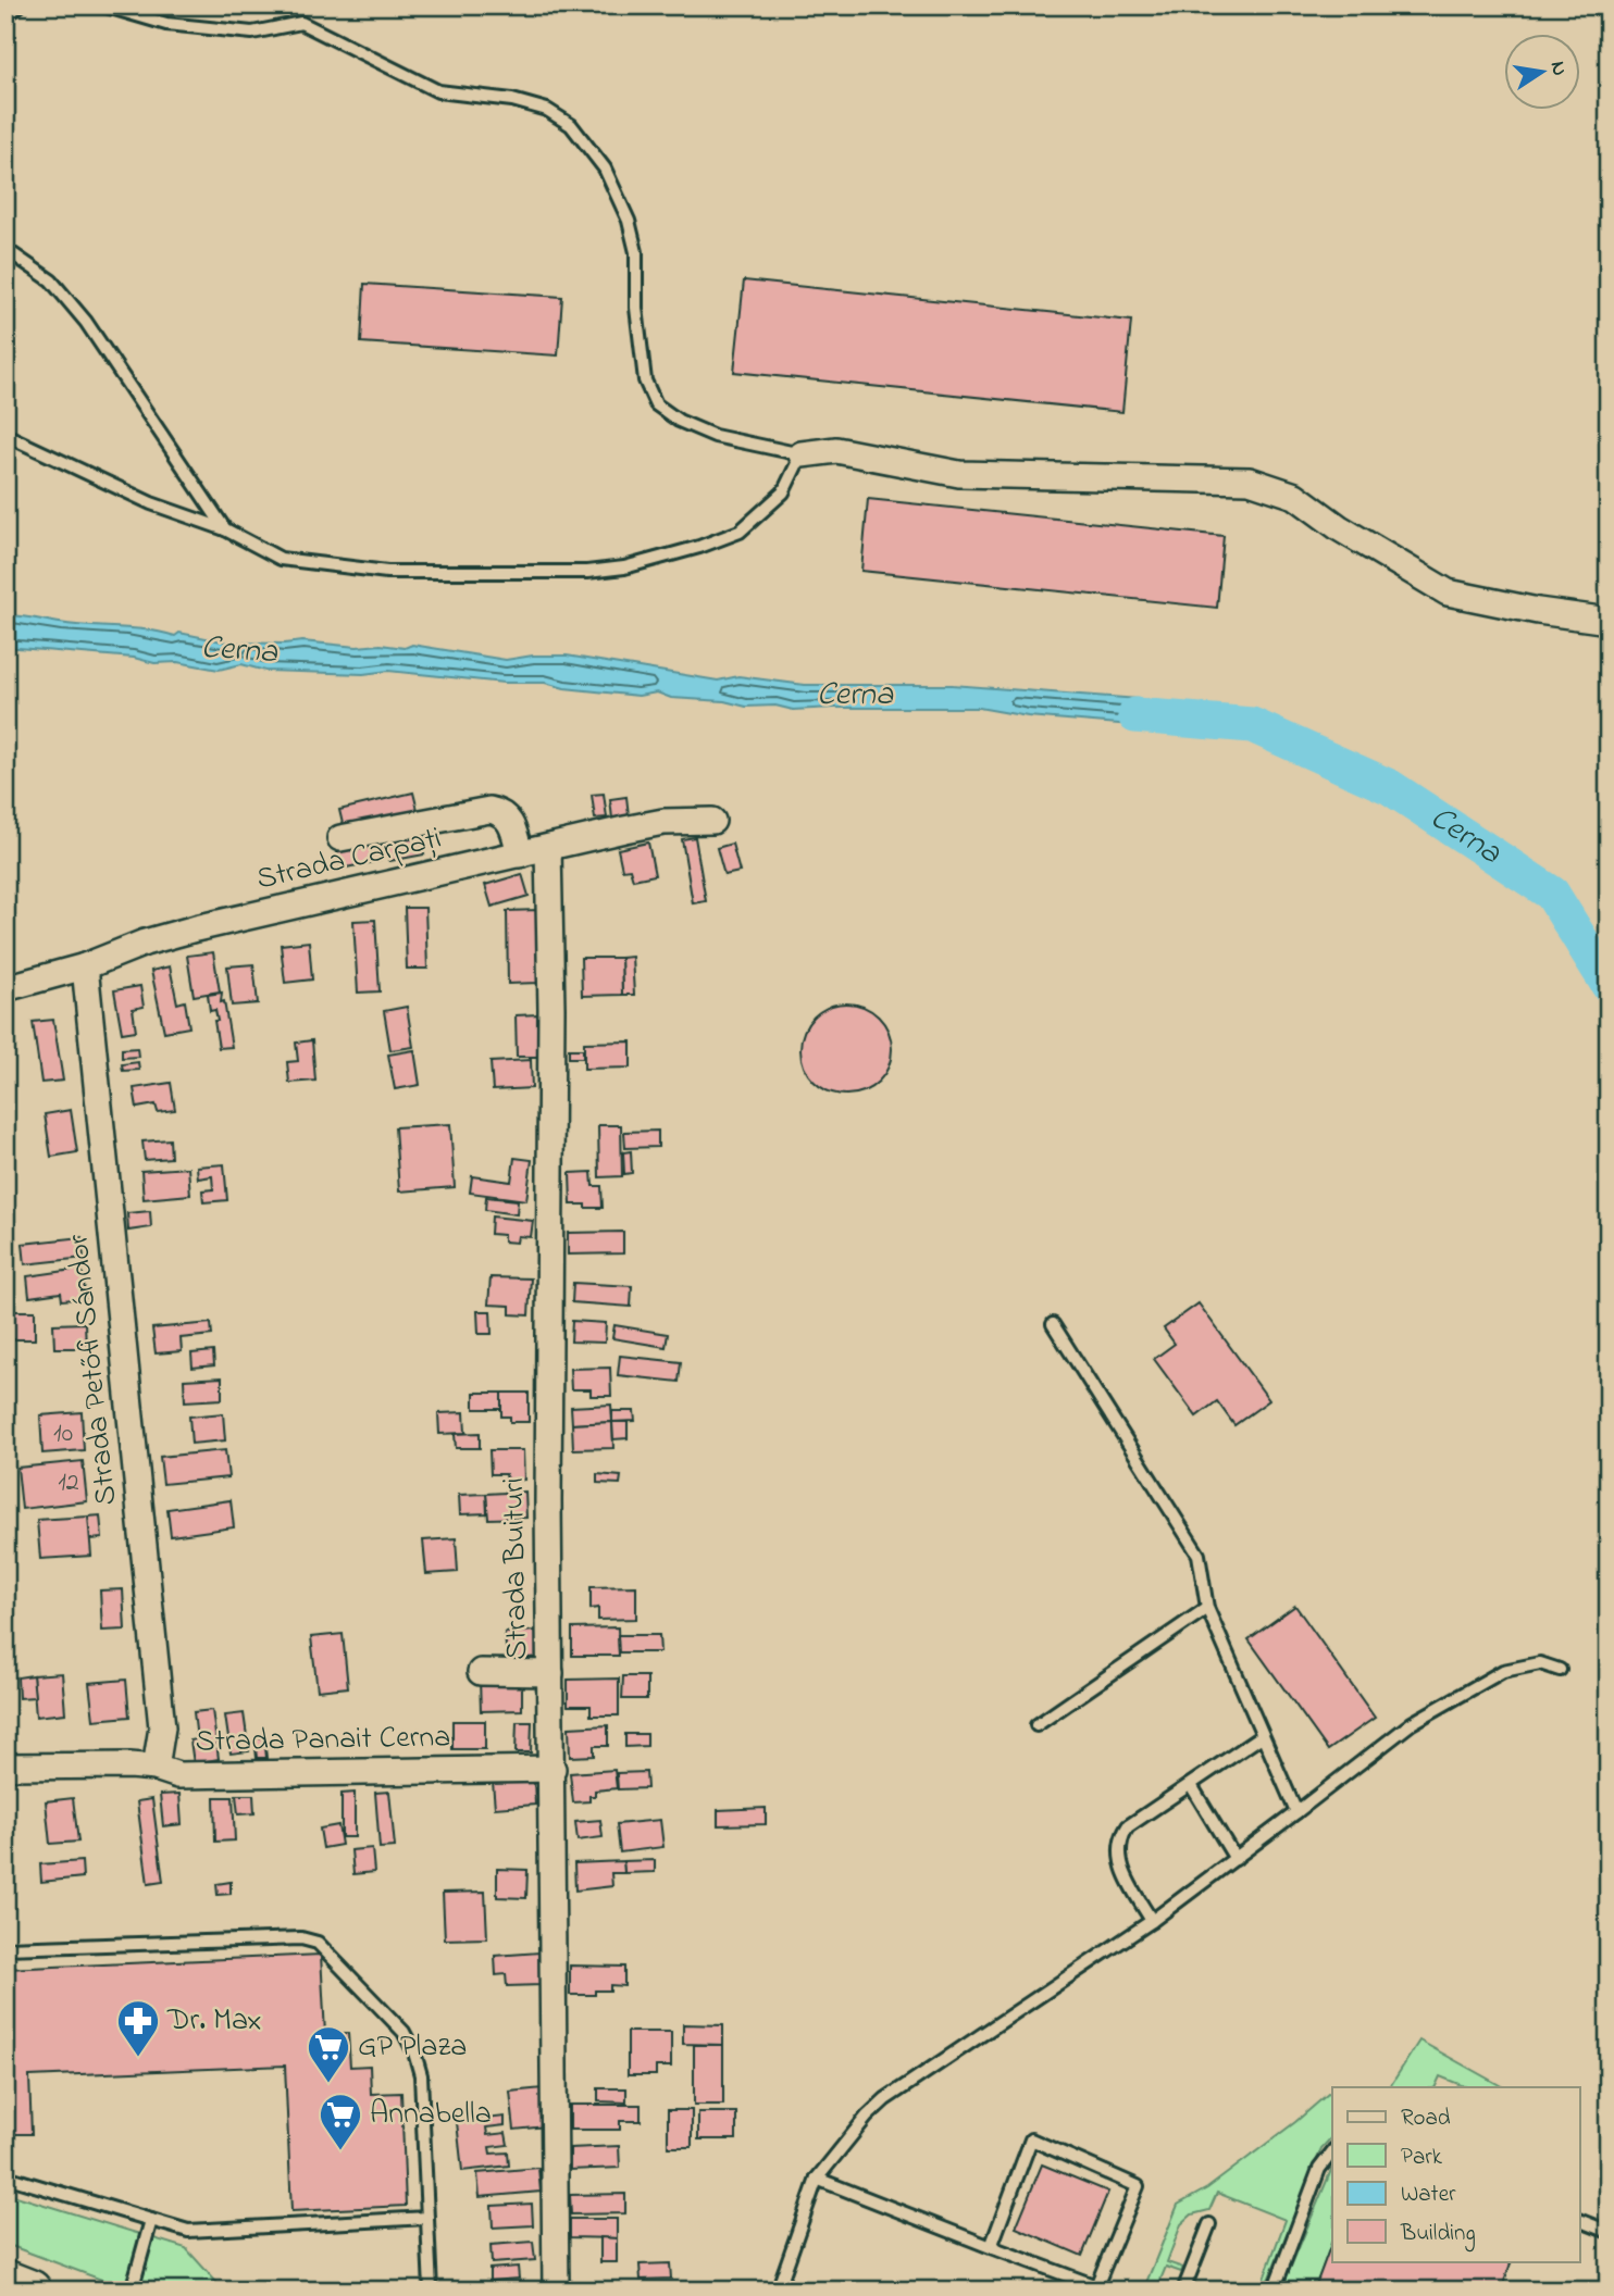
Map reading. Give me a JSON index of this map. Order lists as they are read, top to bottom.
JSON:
{
  "streets": {
    "street": [
      "Strada Carpați",
      "Strada Petőfi Sándor",
      "Strada Buituri",
      "Strada Panait Cerna"
    ]
  },
  "crossings": [
    ["Strada Carpați", "Strada Petőfi Sándor"],
    ["Strada Carpați", "Strada Buituri"],
    ["Strada Petőfi Sándor", "Strada Panait Cerna"],
    ["Strada Buituri", "Strada Panait Cerna"]
  ],
  "water": ["Cerna"],
  "places": {
    "pharmacy": ["Dr. Max"],
    "supermarket": ["GP Plaza", "Annabella"]
  },
  "house_numbers": ["10", "12"],
  "legend": [
    "Road",
    "Park",
    "Water",
    "Building"
  ],
  "north": "right"
}
